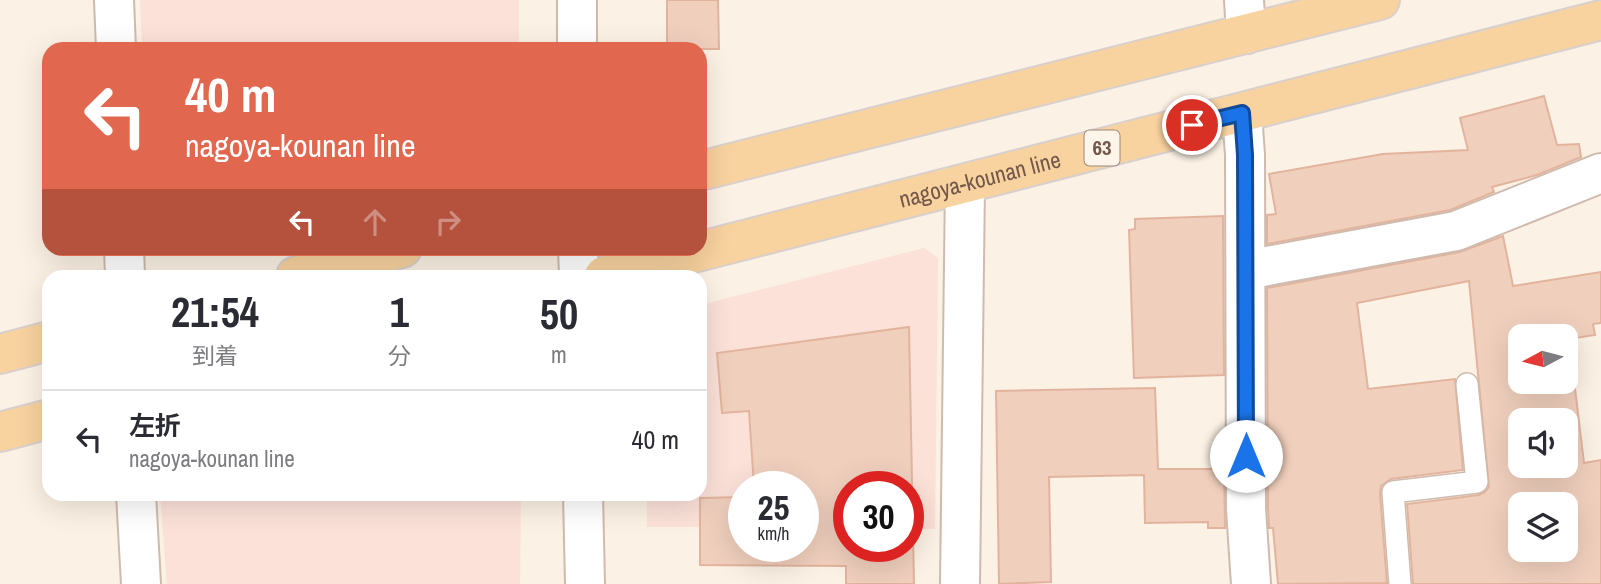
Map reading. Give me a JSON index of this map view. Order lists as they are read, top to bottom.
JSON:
{
  "streets": {
    "main road": ["63", "nagoya-kounan line"]
  },
  "north": "left",
  "page": {
    "turn": ["40 m", "nagoya-kounan line"],
    "eta": [
      "21:54",
      "到着",
      "1",
      "分",
      "50",
      "m"
    ],
    "list": [
      {
        "name": "左折",
        "note": "nagoya-kounan line",
        "value": "40 m"
      }
    ],
    "speed": "25 km/h",
    "limit": "30"
  }
}
